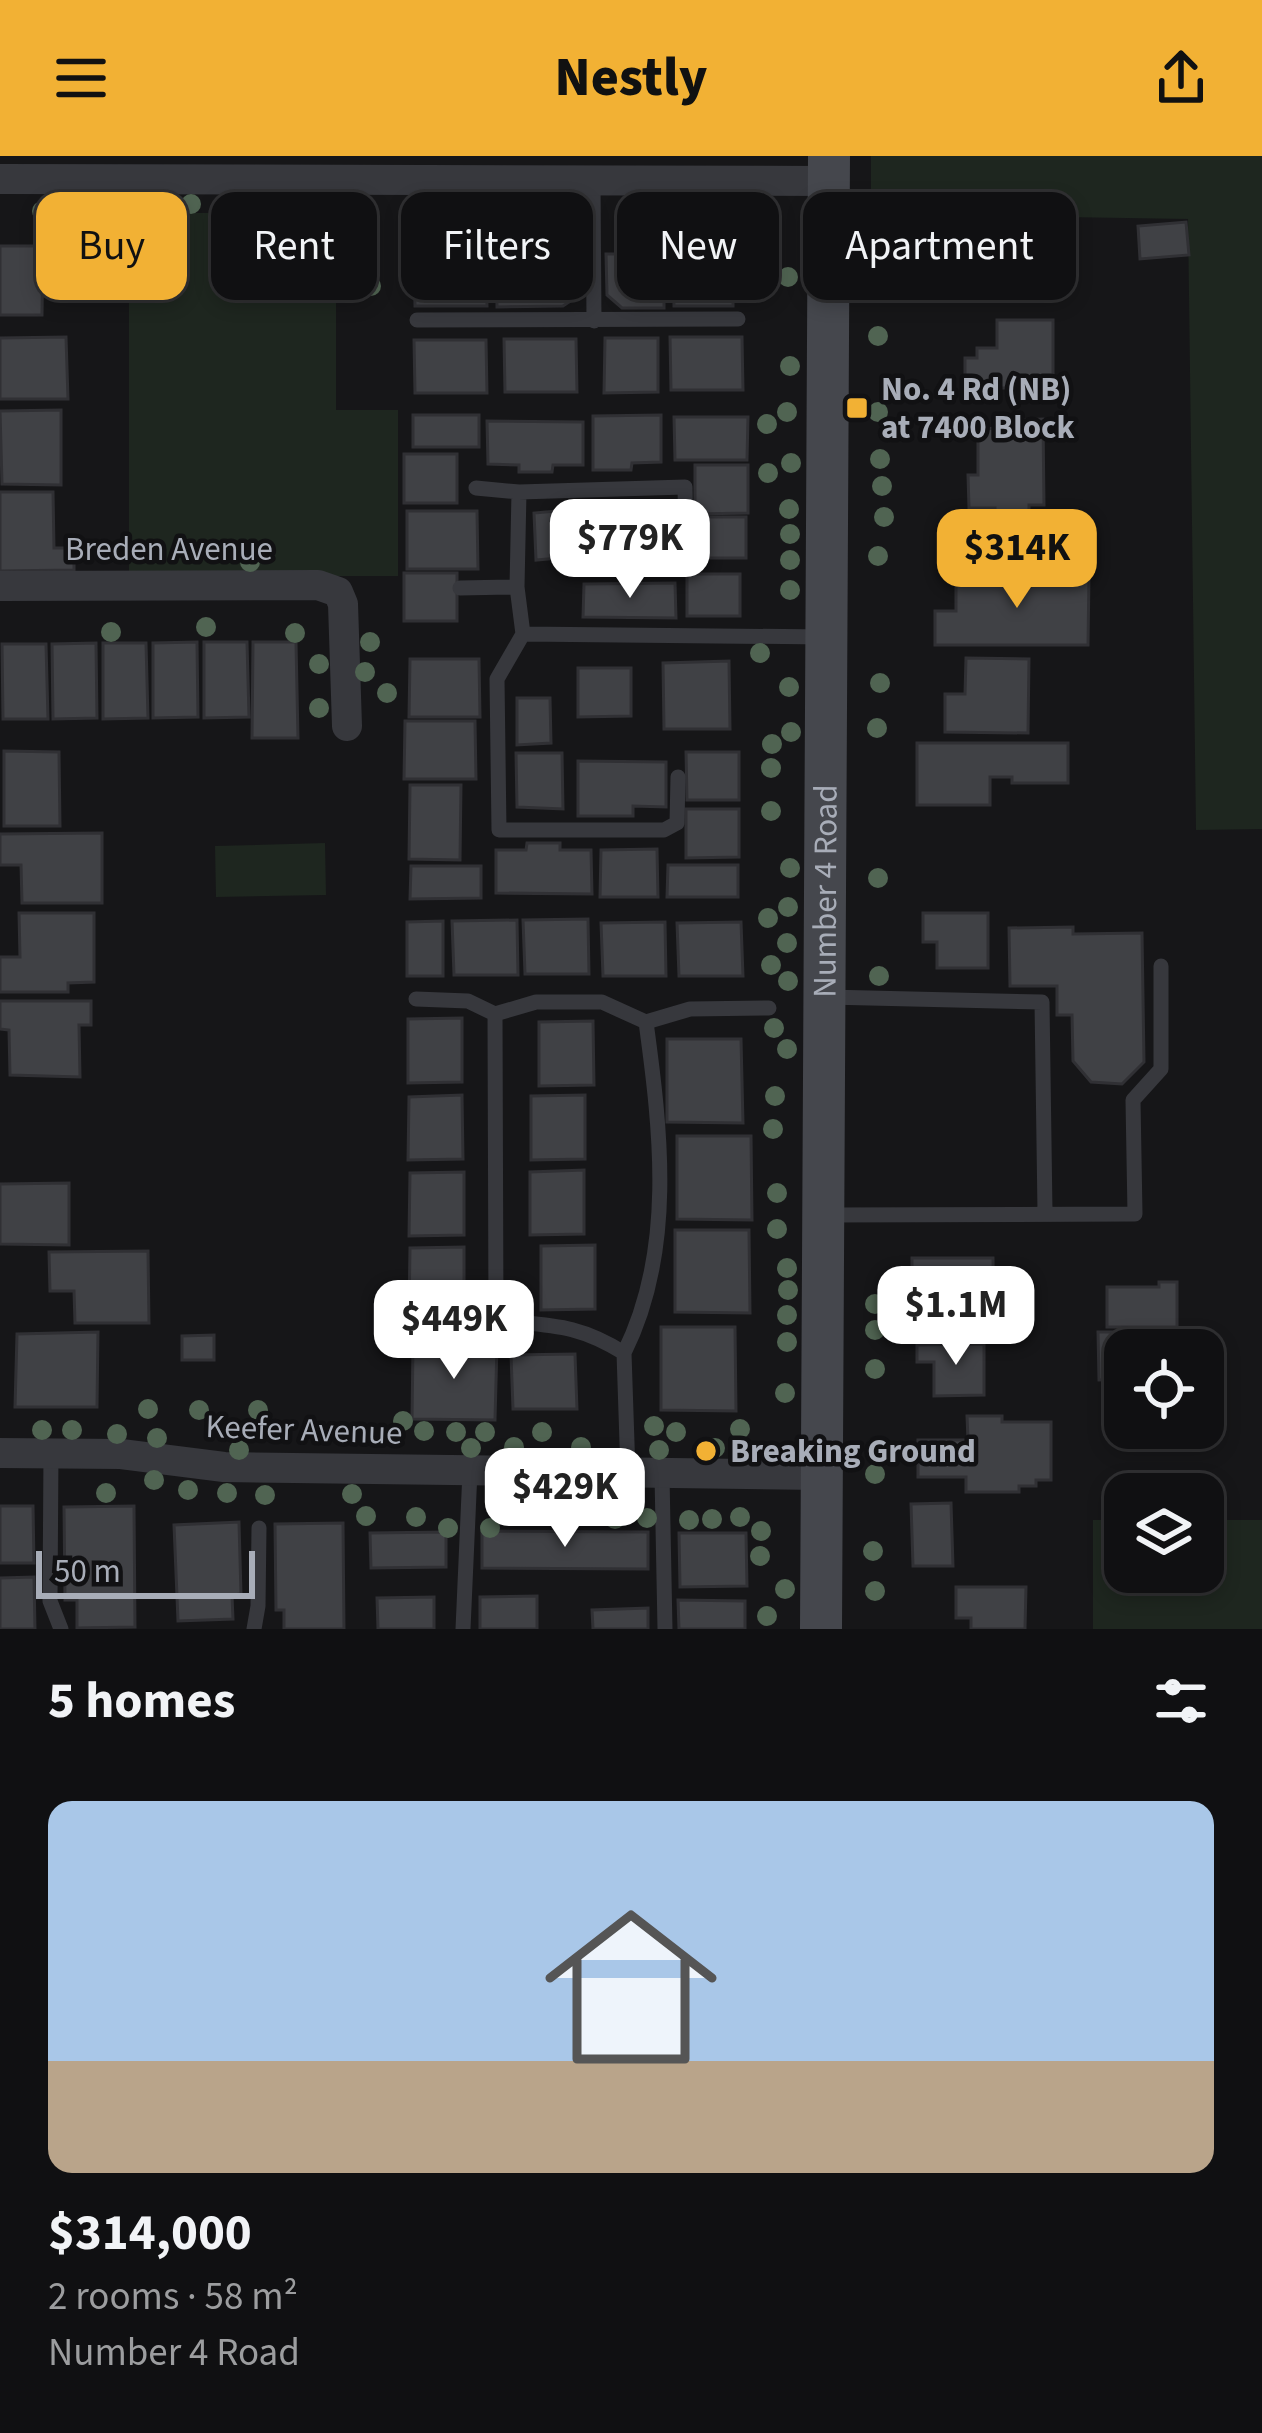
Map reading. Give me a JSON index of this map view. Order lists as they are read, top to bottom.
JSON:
{
  "streets": {
    "main road": ["Number 4 Road"],
    "street": ["Breden Avenue", "Keefer Avenue"]
  },
  "crossings": [
    ["Number 4 Road", "Keefer Avenue"]
  ],
  "places": {
    "transit": ["No. 4 Rd (NB) at 7400 Block"],
    "other": ["Breaking Ground"]
  },
  "scale_bar": "50 m",
  "page": {
    "header": "Nestly",
    "chip": [
      "Buy",
      "Rent",
      "Filters",
      "New",
      "Apartment"
    ],
    "price": [
      "$779K",
      "$314K",
      "$1.1M",
      "$449K",
      "$429K"
    ],
    "scale": "50 m",
    "heading": "5 homes",
    "list": [
      {
        "name": "$314,000",
        "note": "2 rooms · 58 m² · Number 4 Road"
      }
    ]
  }
}
